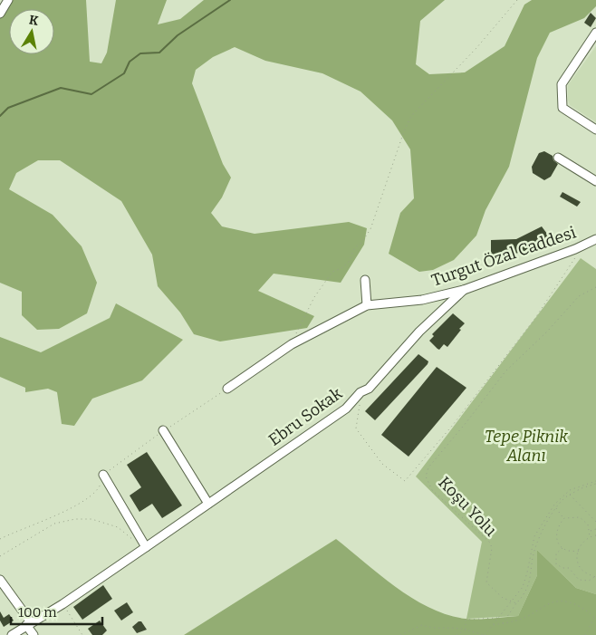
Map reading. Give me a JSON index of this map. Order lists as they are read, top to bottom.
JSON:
{
  "streets": {
    "street": ["Turgut Özal Caddesi", "Ebru Sokak"],
    "path": ["Koşu Yolu"]
  },
  "crossings": [
    ["Turgut Özal Caddesi", "Ebru Sokak"]
  ],
  "parks": ["Tepe Piknik Alanı"],
  "scale_bar": "100 m",
  "north": "top"
}
